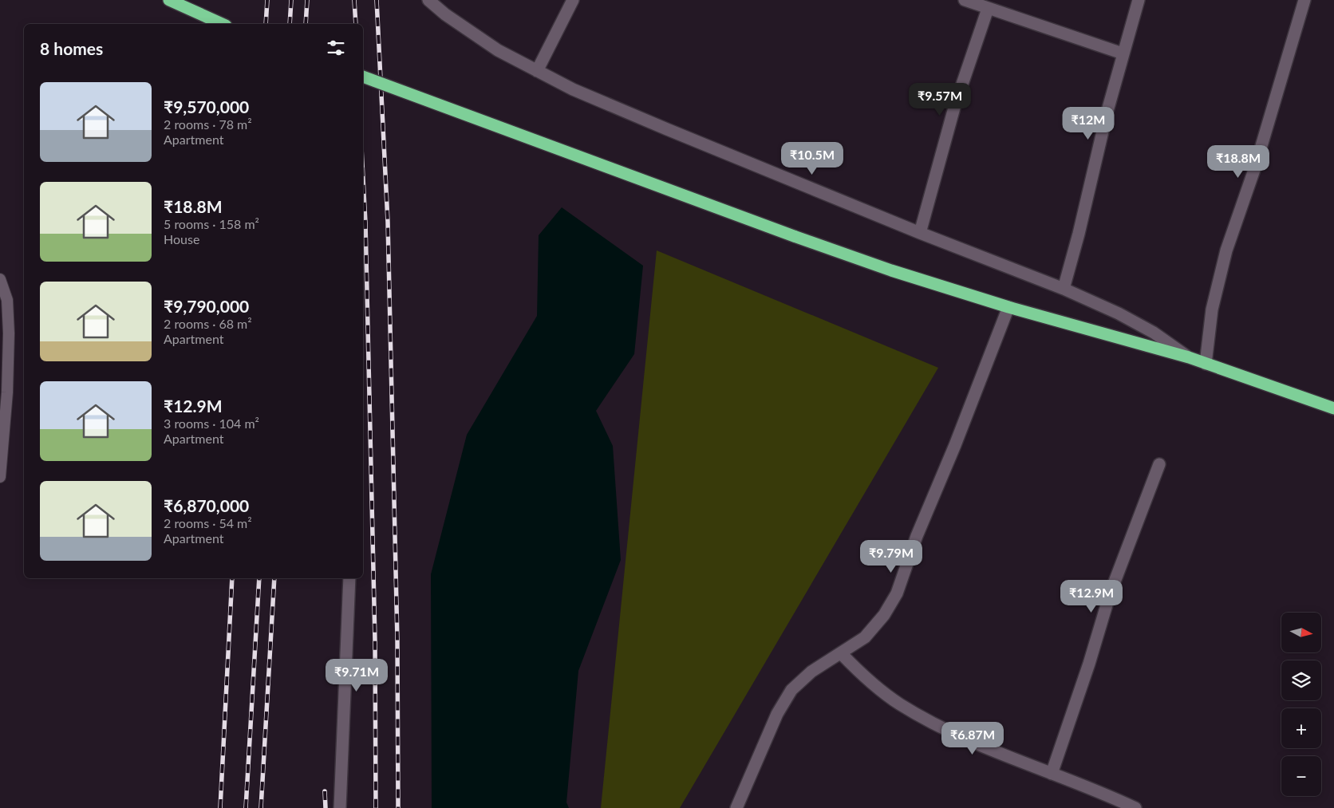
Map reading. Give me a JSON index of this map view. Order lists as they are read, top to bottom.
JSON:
{
  "north": "right",
  "page": {
    "heading": "8 homes",
    "list": [
      {
        "name": "₹9,570,000",
        "note": "2 rooms · 78 m² · Apartment"
      },
      {
        "name": "₹18.8M",
        "note": "5 rooms · 158 m² · House"
      },
      {
        "name": "₹9,790,000",
        "note": "2 rooms · 68 m² · Apartment"
      },
      {
        "name": "₹12.9M",
        "note": "3 rooms · 104 m² · Apartment"
      },
      {
        "name": "₹6,870,000",
        "note": "2 rooms · 54 m² · Apartment"
      }
    ],
    "price": [
      "₹9.57M",
      "₹12M",
      "₹10.5M",
      "₹18.8M",
      "₹9.79M",
      "₹12.9M",
      "₹9.71M",
      "₹6.87M"
    ],
    "map_buttons": ["+", "−"]
  }
}
